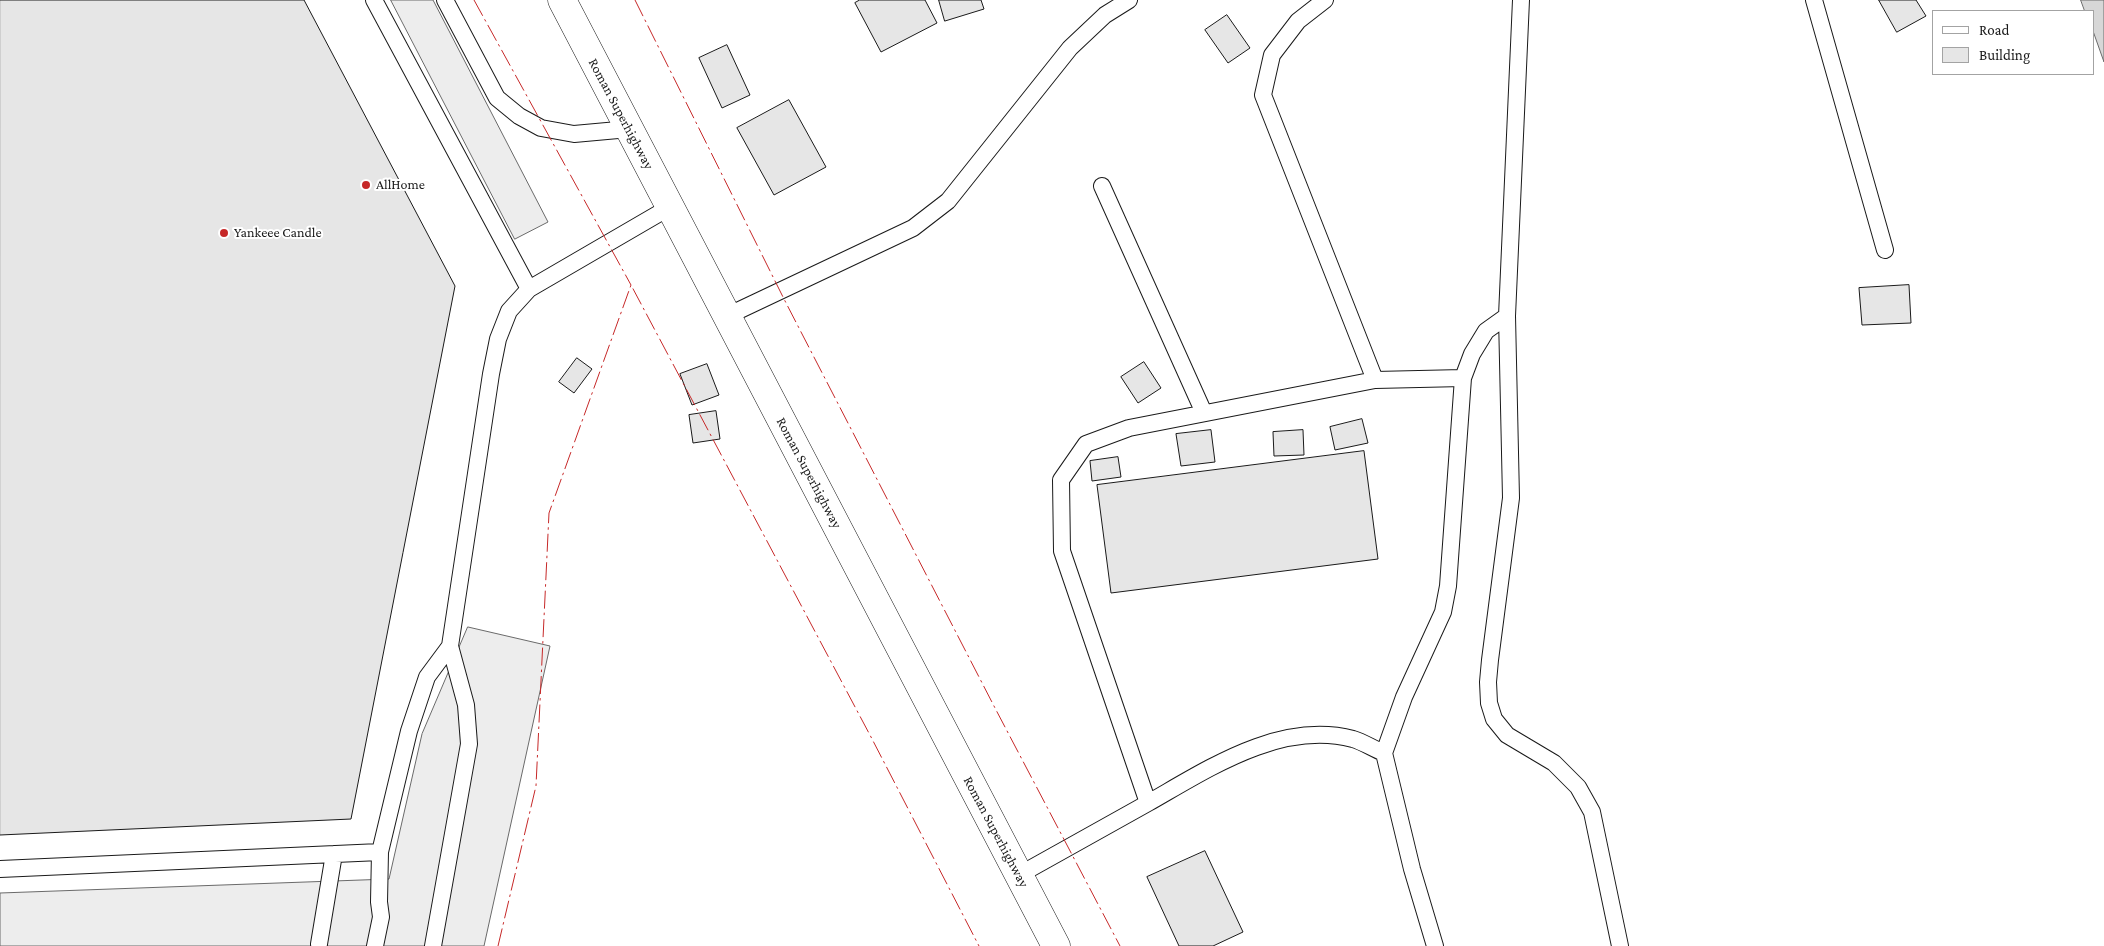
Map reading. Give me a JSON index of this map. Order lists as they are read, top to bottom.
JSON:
{
  "streets": {
    "main road": ["Roman Superhighway"]
  },
  "places": ["AllHome", "Yankeee Candle"],
  "legend": ["Road", "Building"]
}
